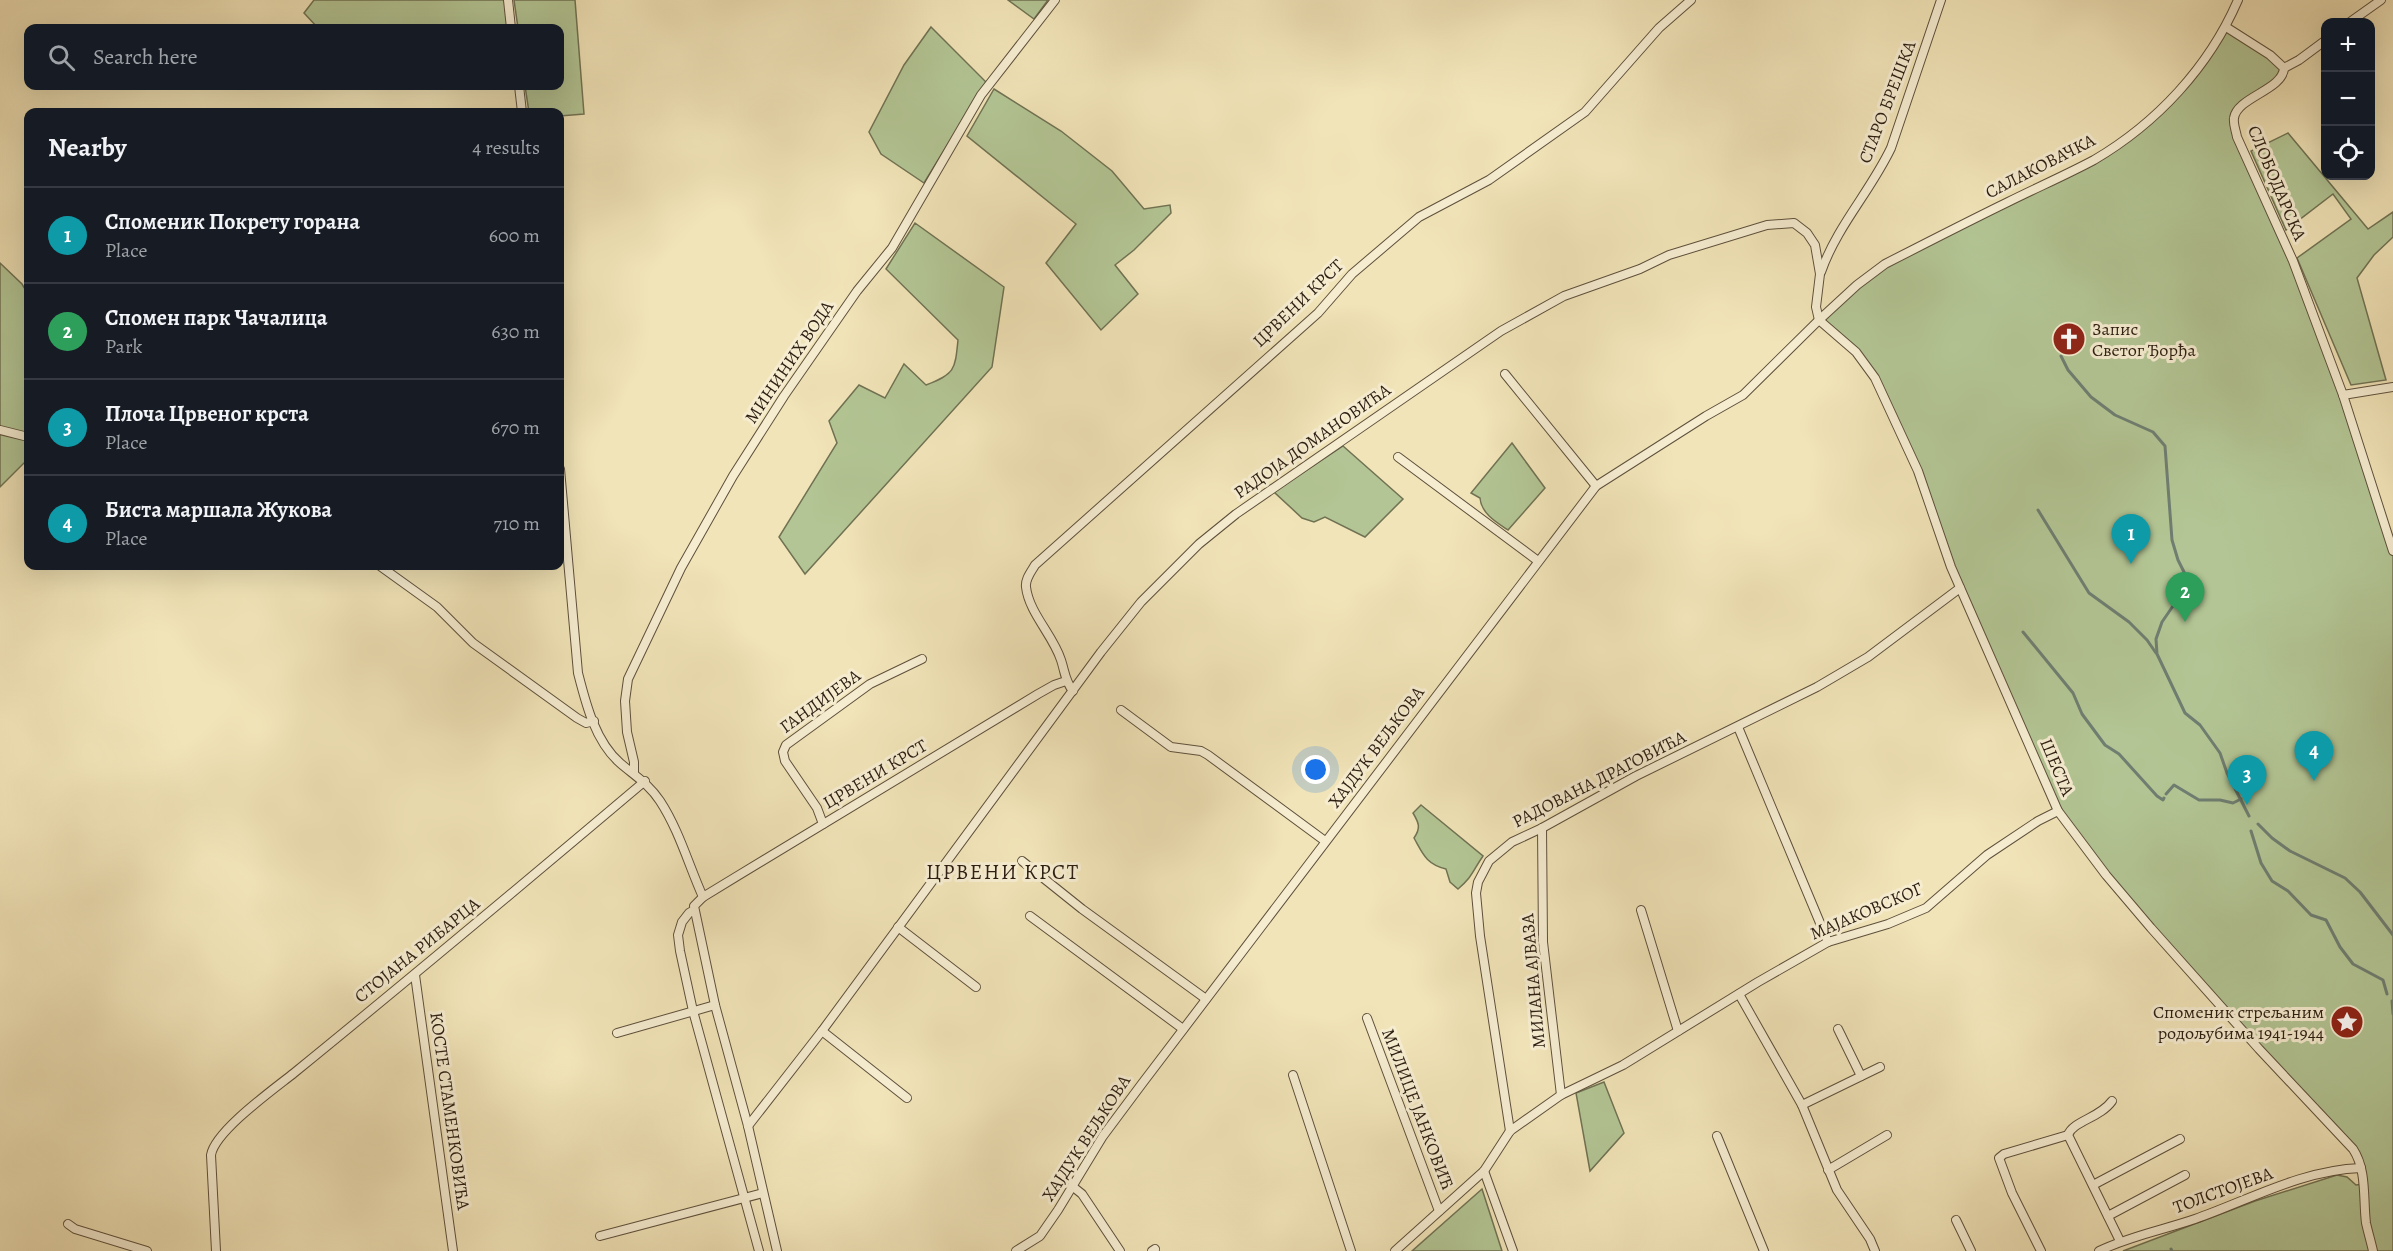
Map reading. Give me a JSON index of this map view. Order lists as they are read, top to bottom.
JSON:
{
  "streets": {
    "street": [
      "СТАРО БРЕШКА",
      "САЛАКОВАЧКА",
      "СЛОБОДАРСКА",
      "ЦРВЕНИ КРСТ",
      "МИНИНИХ ВОДА",
      "РАДОЈА ДОМАНОВИЋА",
      "ГАНДИЈЕВА",
      "ХАЈДУК ВЕЉКОВА",
      "ШЕСТА",
      "РАДОВАНА ДРАГОВИЋА",
      "МАЈАКОВСКОГ",
      "СТОЈАНА РИБАРЦА",
      "МИЛАНА АЈВАЗА",
      "МИЛИЦЕ ЈАНКОВИЋ",
      "КОСТЕ СТАМЕНКОВИЋА",
      "ТОЛСТОЈЕВА"
    ]
  },
  "crossings": [
    ["СТАРО БРЕШКА", "РАДОЈА ДОМАНОВИЋА"],
    ["САЛАКОВАЧКА", "РАДОЈА ДОМАНОВИЋА"],
    ["САЛАКОВАЧКА", "ХАЈДУК ВЕЉКОВА"],
    ["САЛАКОВАЧКА", "ШЕСТА"],
    ["ЦРВЕНИ КРСТ", "РАДОЈА ДОМАНОВИЋА"],
    ["ЦРВЕНИ КРСТ", "ГАНДИЈЕВА"],
    ["РАДОЈА ДОМАНОВИЋА", "ХАЈДУК ВЕЉКОВА"],
    ["РАДОЈА ДОМАНОВИЋА", "ШЕСТА"],
    ["ХАЈДУК ВЕЉКОВА", "ШЕСТА"],
    ["ШЕСТА", "РАДОВАНА ДРАГОВИЋА"],
    ["ШЕСТА", "МАЈАКОВСКОГ"],
    ["ШЕСТА", "ТОЛСТОЈЕВА"],
    ["РАДОВАНА ДРАГОВИЋА", "МАЈАКОВСКОГ"],
    ["РАДОВАНА ДРАГОВИЋА", "МИЛАНА АЈВАЗА"],
    ["МАЈАКОВСКОГ", "МИЛАНА АЈВАЗА"],
    ["МАЈАКОВСКОГ", "МИЛИЦЕ ЈАНКОВИЋ"],
    ["СТОЈАНА РИБАРЦА", "КОСТЕ СТАМЕНКОВИЋА"]
  ],
  "districts": ["ЦРВЕНИ КРСТ"],
  "places": {
    "church": ["Запис Светог Ђорђа"],
    "place": ["Споменик стрељаним родољубима 1941-1944"]
  },
  "page": {
    "map_buttons": ["+", "−"],
    "search": "Search here",
    "heading": ["Nearby", "4 results"],
    "list": [
      {
        "mark": "1",
        "name": "Споменик Покрету горана",
        "note": "Place",
        "value": "600 m"
      },
      {
        "mark": "2",
        "name": "Спомен парк Чачалица",
        "note": "Park",
        "value": "630 m"
      },
      {
        "mark": "3",
        "name": "Плоча Црвеног крста",
        "note": "Place",
        "value": "670 m"
      },
      {
        "mark": "4",
        "name": "Биста маршала Жукова",
        "note": "Place",
        "value": "710 m"
      }
    ],
    "pins": [
      "1",
      "2",
      "4",
      "3"
    ]
  }
}
